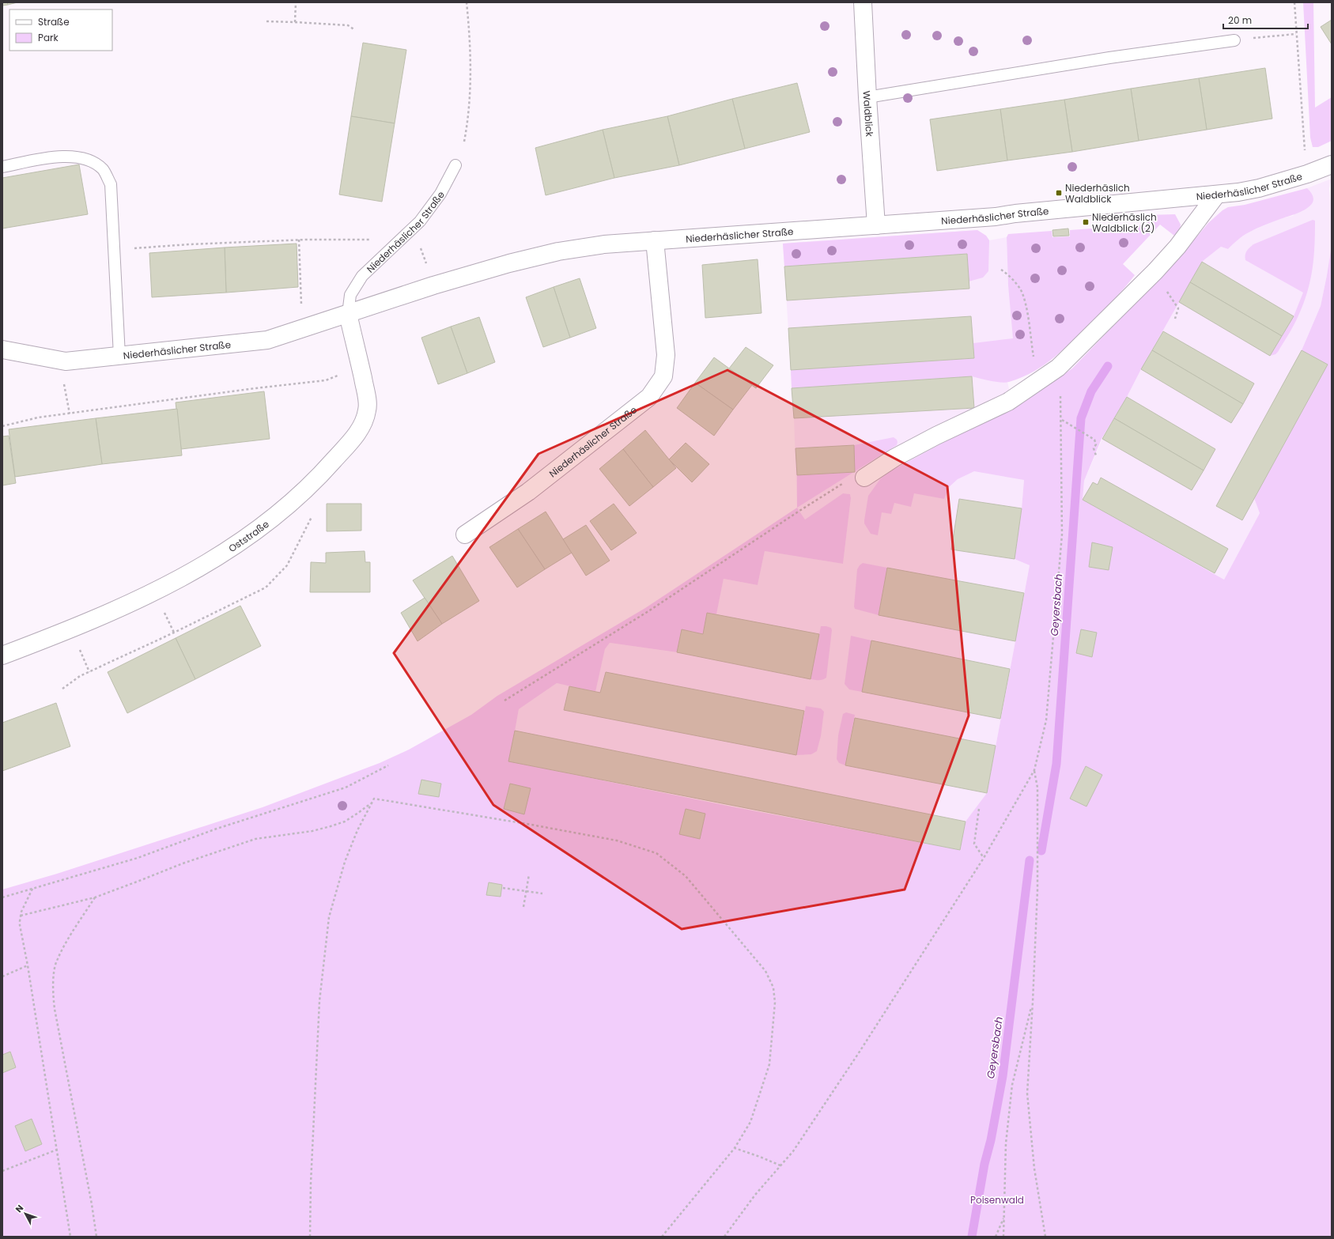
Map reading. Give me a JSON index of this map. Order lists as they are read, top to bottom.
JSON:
{
  "streets": {
    "street": ["Waldblick", "Niederhäslicher Straße", "Oststraße"]
  },
  "crossings": [
    ["Waldblick", "Niederhäslicher Straße"],
    ["Niederhäslicher Straße", "Oststraße"]
  ],
  "water": ["Geyersbach"],
  "parks": ["Poisenwald"],
  "places": {
    "transit": ["Niederhäslich Waldblick", "Niederhäslich Waldblick (2)"]
  },
  "legend": ["Straße", "Park"],
  "scale_bar": "20 m",
  "north": "top left"
}
